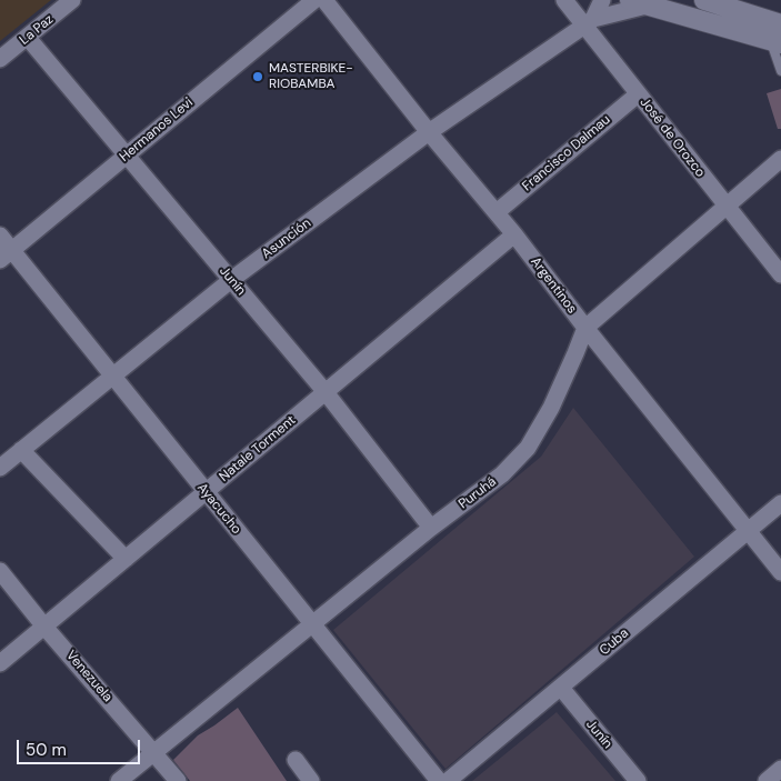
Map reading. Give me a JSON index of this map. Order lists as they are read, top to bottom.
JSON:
{
  "streets": {
    "street": [
      "La Paz",
      "Hermanos Levi",
      "José de Orozco",
      "Francisco Dalmau",
      "Asunción",
      "Junín",
      "Argentinos",
      "Natale Torment",
      "Puruhá",
      "Ayacucho",
      "Cuba",
      "Venezuela"
    ]
  },
  "crossings": [
    ["La Paz", "Junín"],
    ["Hermanos Levi", "Junín"],
    ["Hermanos Levi", "Ayacucho"],
    ["José de Orozco", "Francisco Dalmau"],
    ["José de Orozco", "Asunción"],
    ["José de Orozco", "Puruhá"],
    ["Francisco Dalmau", "Argentinos"],
    ["Asunción", "Junín"],
    ["Asunción", "Argentinos"],
    ["Asunción", "Ayacucho"],
    ["Junín", "Natale Torment"],
    ["Junín", "Puruhá"],
    ["Junín", "Cuba"],
    ["Argentinos", "Natale Torment"],
    ["Argentinos", "Puruhá"],
    ["Argentinos", "Cuba"],
    ["Natale Torment", "Ayacucho"],
    ["Natale Torment", "Venezuela"],
    ["Puruhá", "Ayacucho"],
    ["Puruhá", "Venezuela"]
  ],
  "places": ["MASTERBIKE- RIOBAMBA"],
  "scale_bar": "50 m"
}
